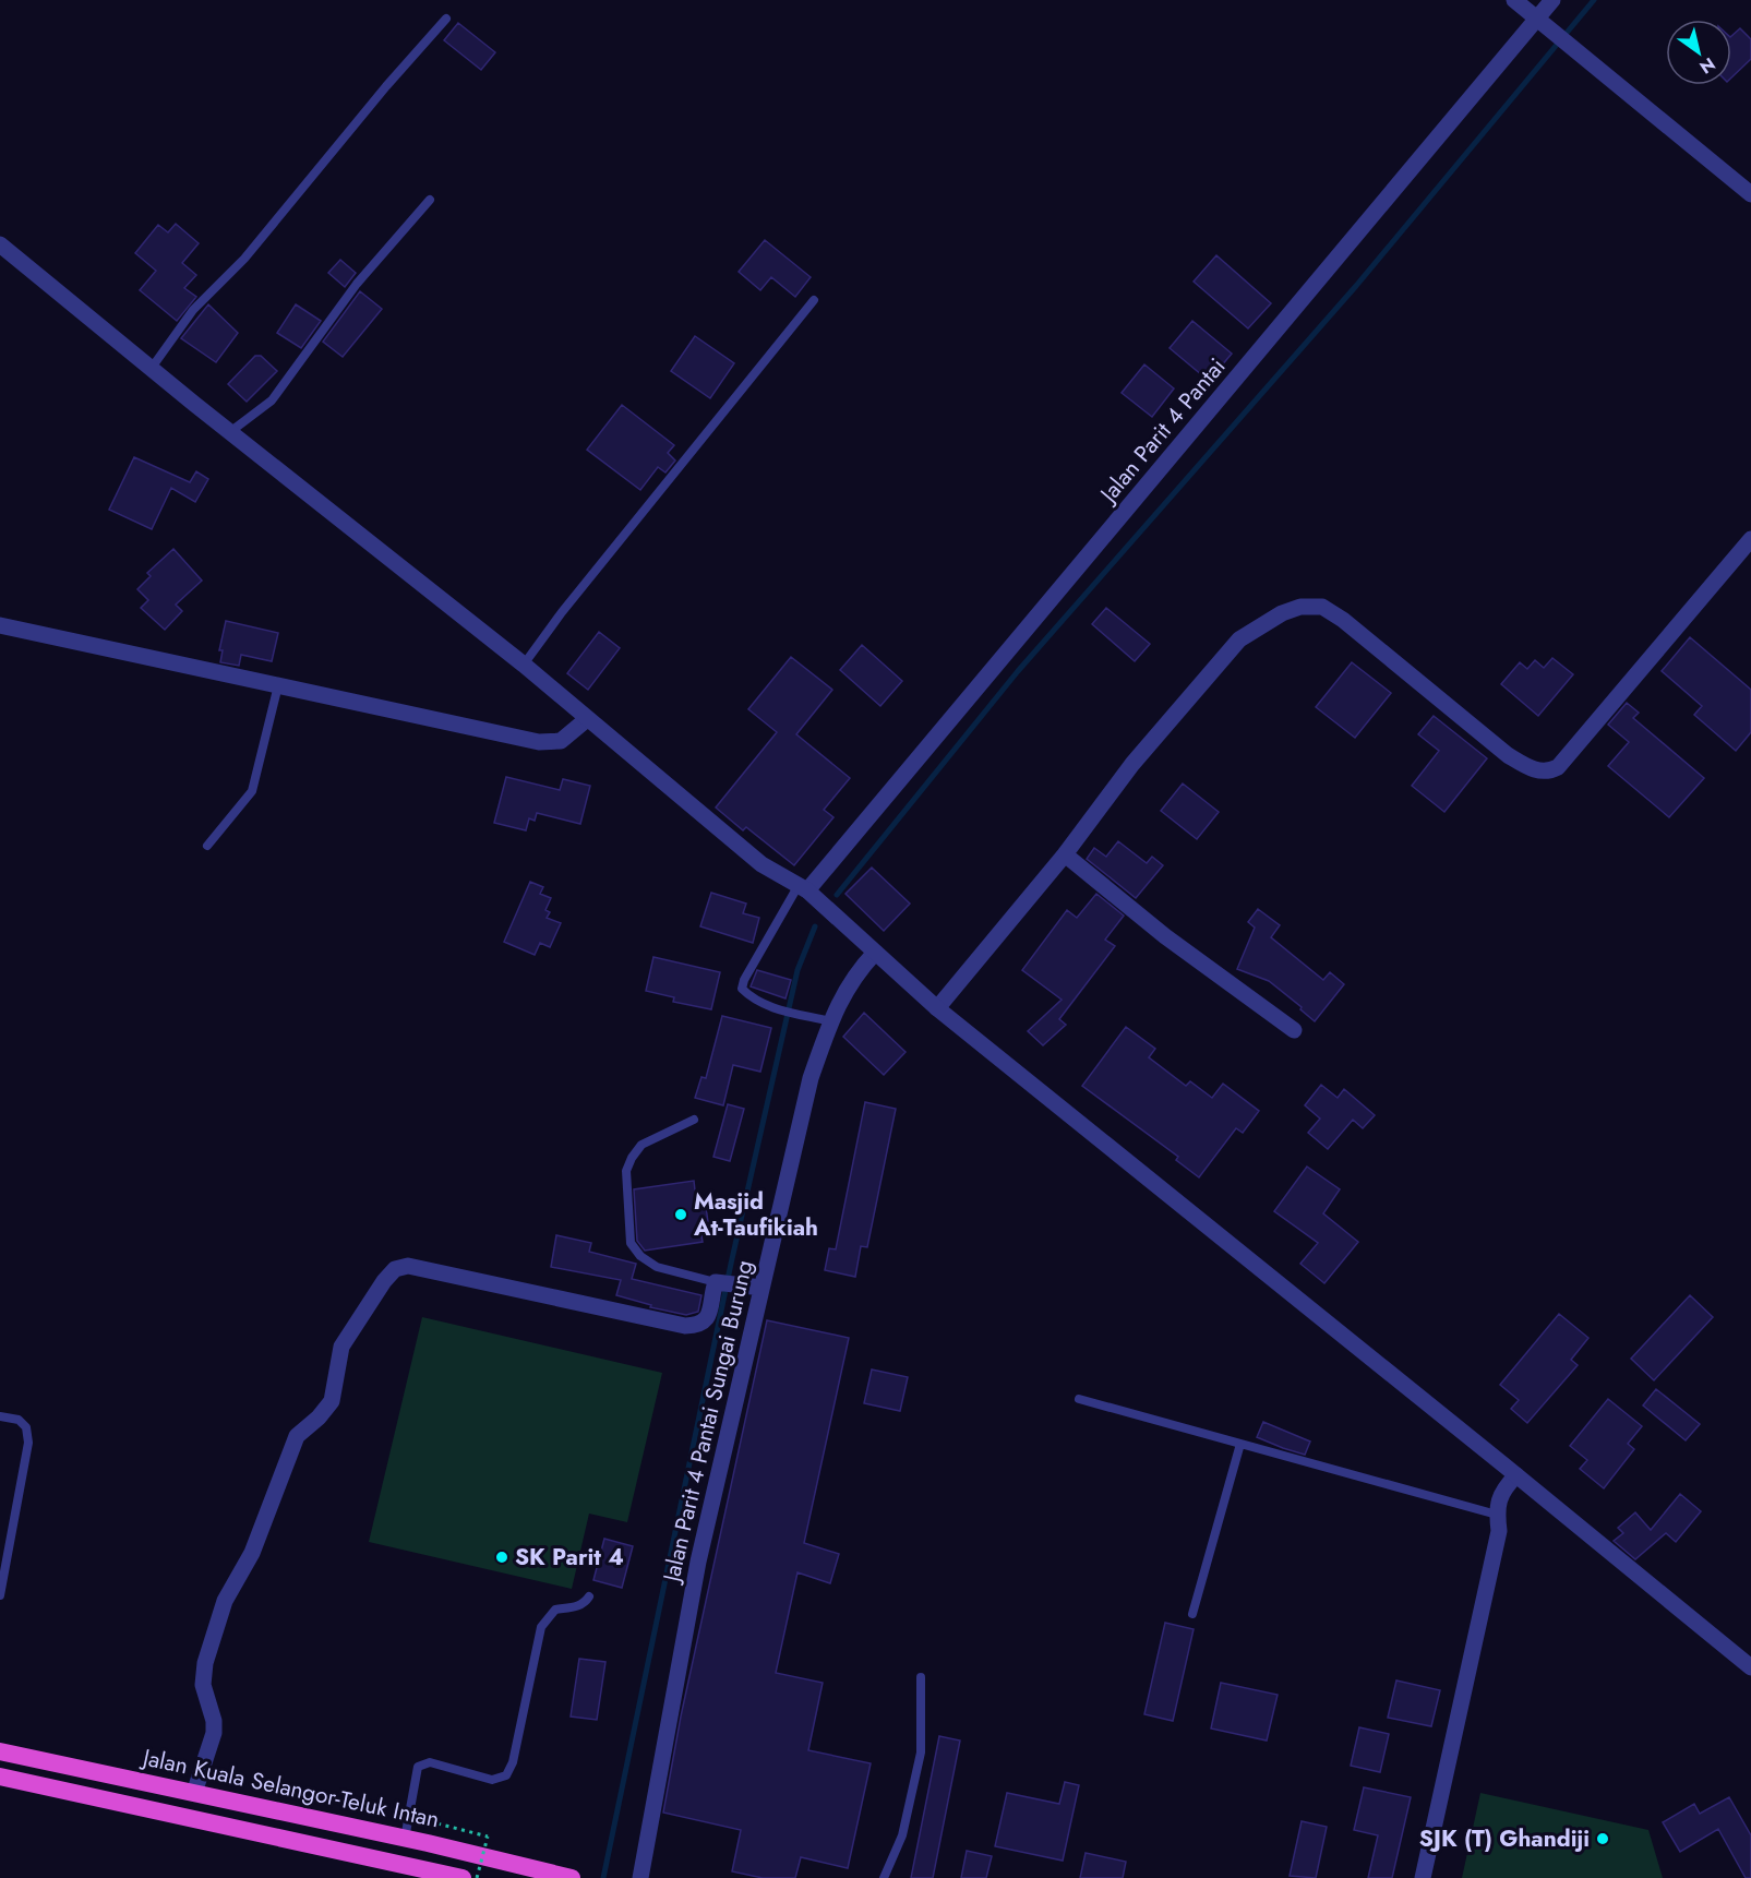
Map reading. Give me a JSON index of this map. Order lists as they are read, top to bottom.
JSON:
{
  "streets": {
    "highway": ["Jalan Kuala Selangor-Teluk Intan"],
    "street": ["Jalan Parit 4 Pantai", "Jalan Parit 4 Pantai Sungai Burung"]
  },
  "places": ["Masjid At-Taufikiah", "SK Parit 4", "SJK (T) Ghandiji"],
  "north": "bottom right"
}
